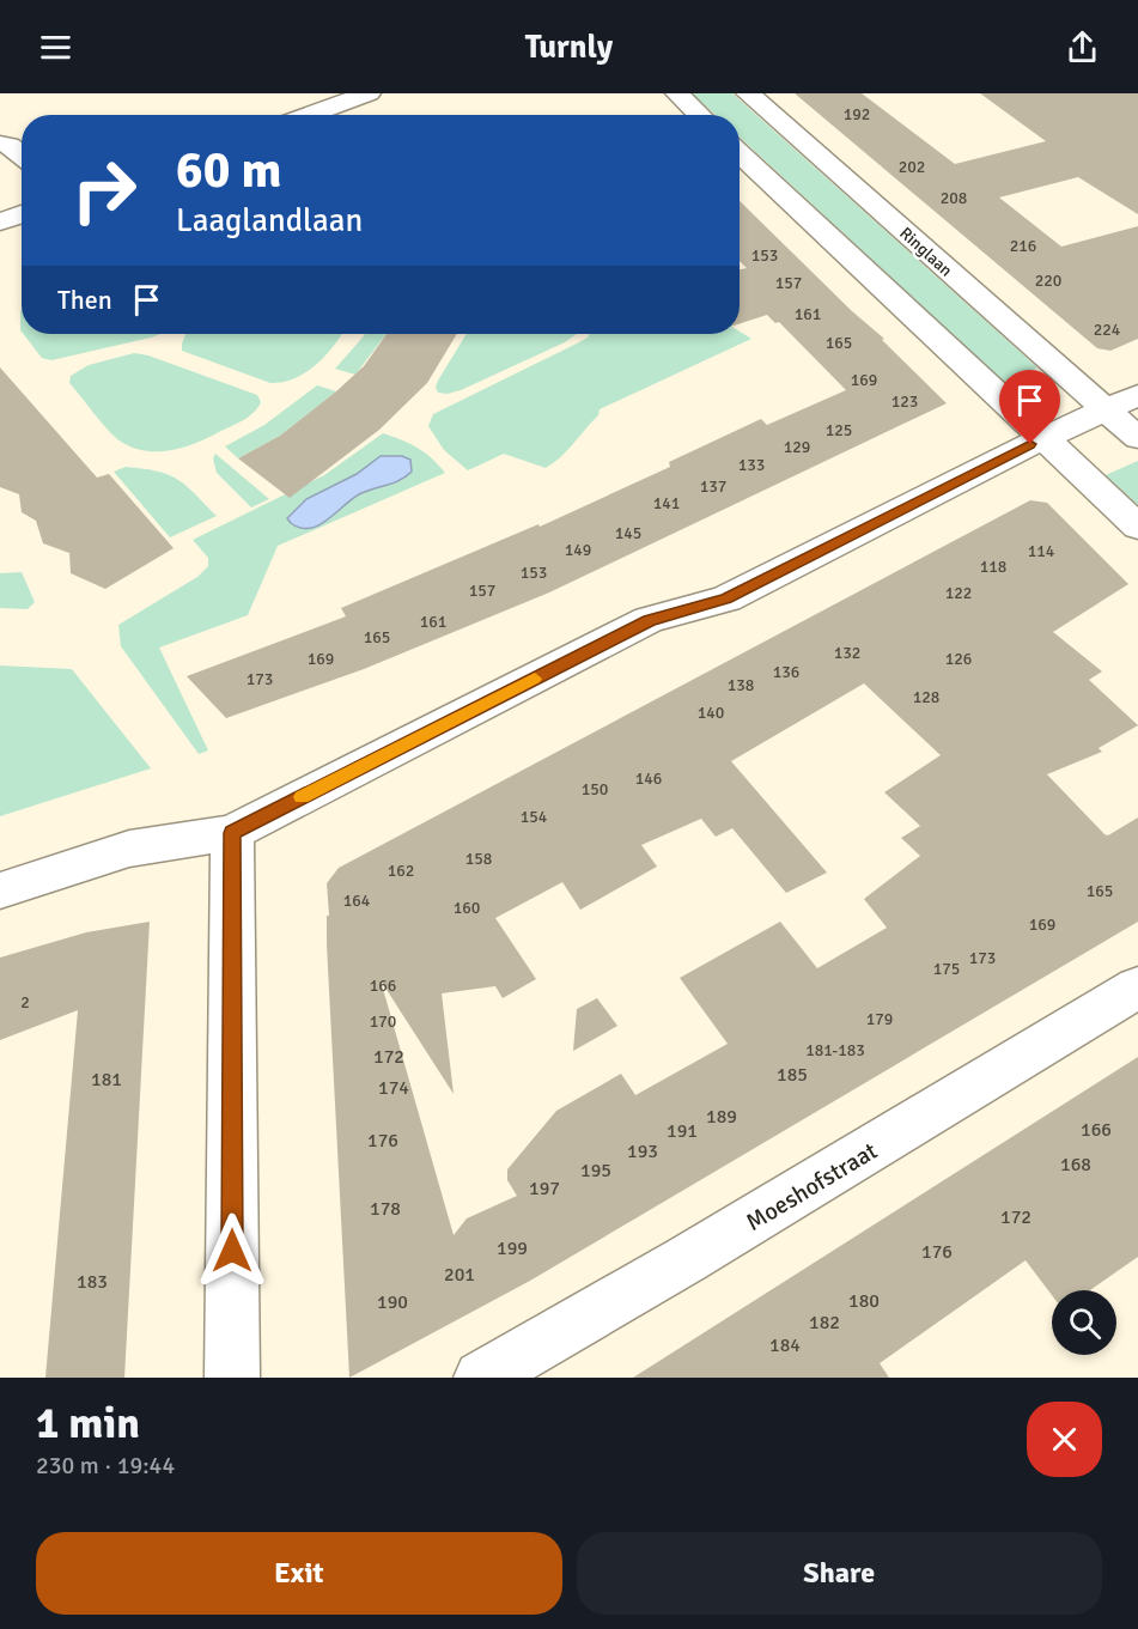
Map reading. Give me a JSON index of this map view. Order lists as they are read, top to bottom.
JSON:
{
  "streets": {
    "street": ["Ringlaan", "Moeshofstraat"]
  },
  "house_numbers": [
    "192",
    "202",
    "208",
    "216",
    "153",
    "220",
    "157",
    "161",
    "224",
    "165",
    "169",
    "123",
    "125",
    "129",
    "133",
    "137",
    "141",
    "145",
    "149",
    "114",
    "118",
    "153",
    "157",
    "122",
    "161",
    "165",
    "132",
    "169",
    "126",
    "136",
    "173",
    "138",
    "128",
    "140",
    "146",
    "150",
    "154",
    "158",
    "162",
    "165",
    "164",
    "160",
    "169",
    "173",
    "175",
    "166",
    "2",
    "179",
    "170",
    "181-183",
    "172",
    "185",
    "181",
    "174",
    "189",
    "166",
    "191",
    "176",
    "193",
    "168",
    "195",
    "197",
    "178",
    "172",
    "199",
    "176",
    "201",
    "183",
    "180",
    "190",
    "182",
    "184"
  ],
  "page": {
    "header": "Turnly",
    "turn": ["60 m", "Laaglandlaan"],
    "then": "Then",
    "heading": ["1 min", "230 m · 19:44"],
    "buttons": ["Exit", "Share"]
  }
}
